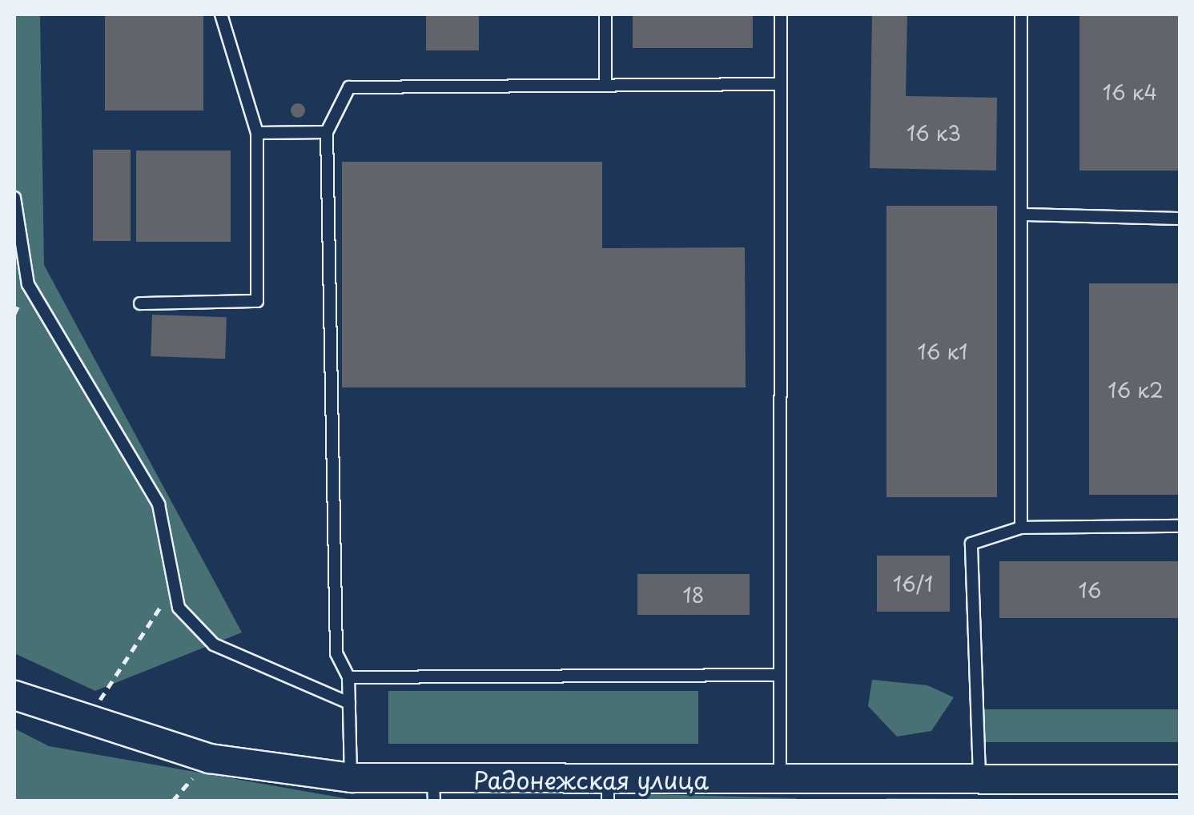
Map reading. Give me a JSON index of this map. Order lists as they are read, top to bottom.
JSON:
{
  "streets": {
    "street": ["Радонежская улица"]
  },
  "house_numbers": [
    "16 к4",
    "16 к3",
    "16 к1",
    "16 к2",
    "16/1",
    "16",
    "18"
  ]
}
